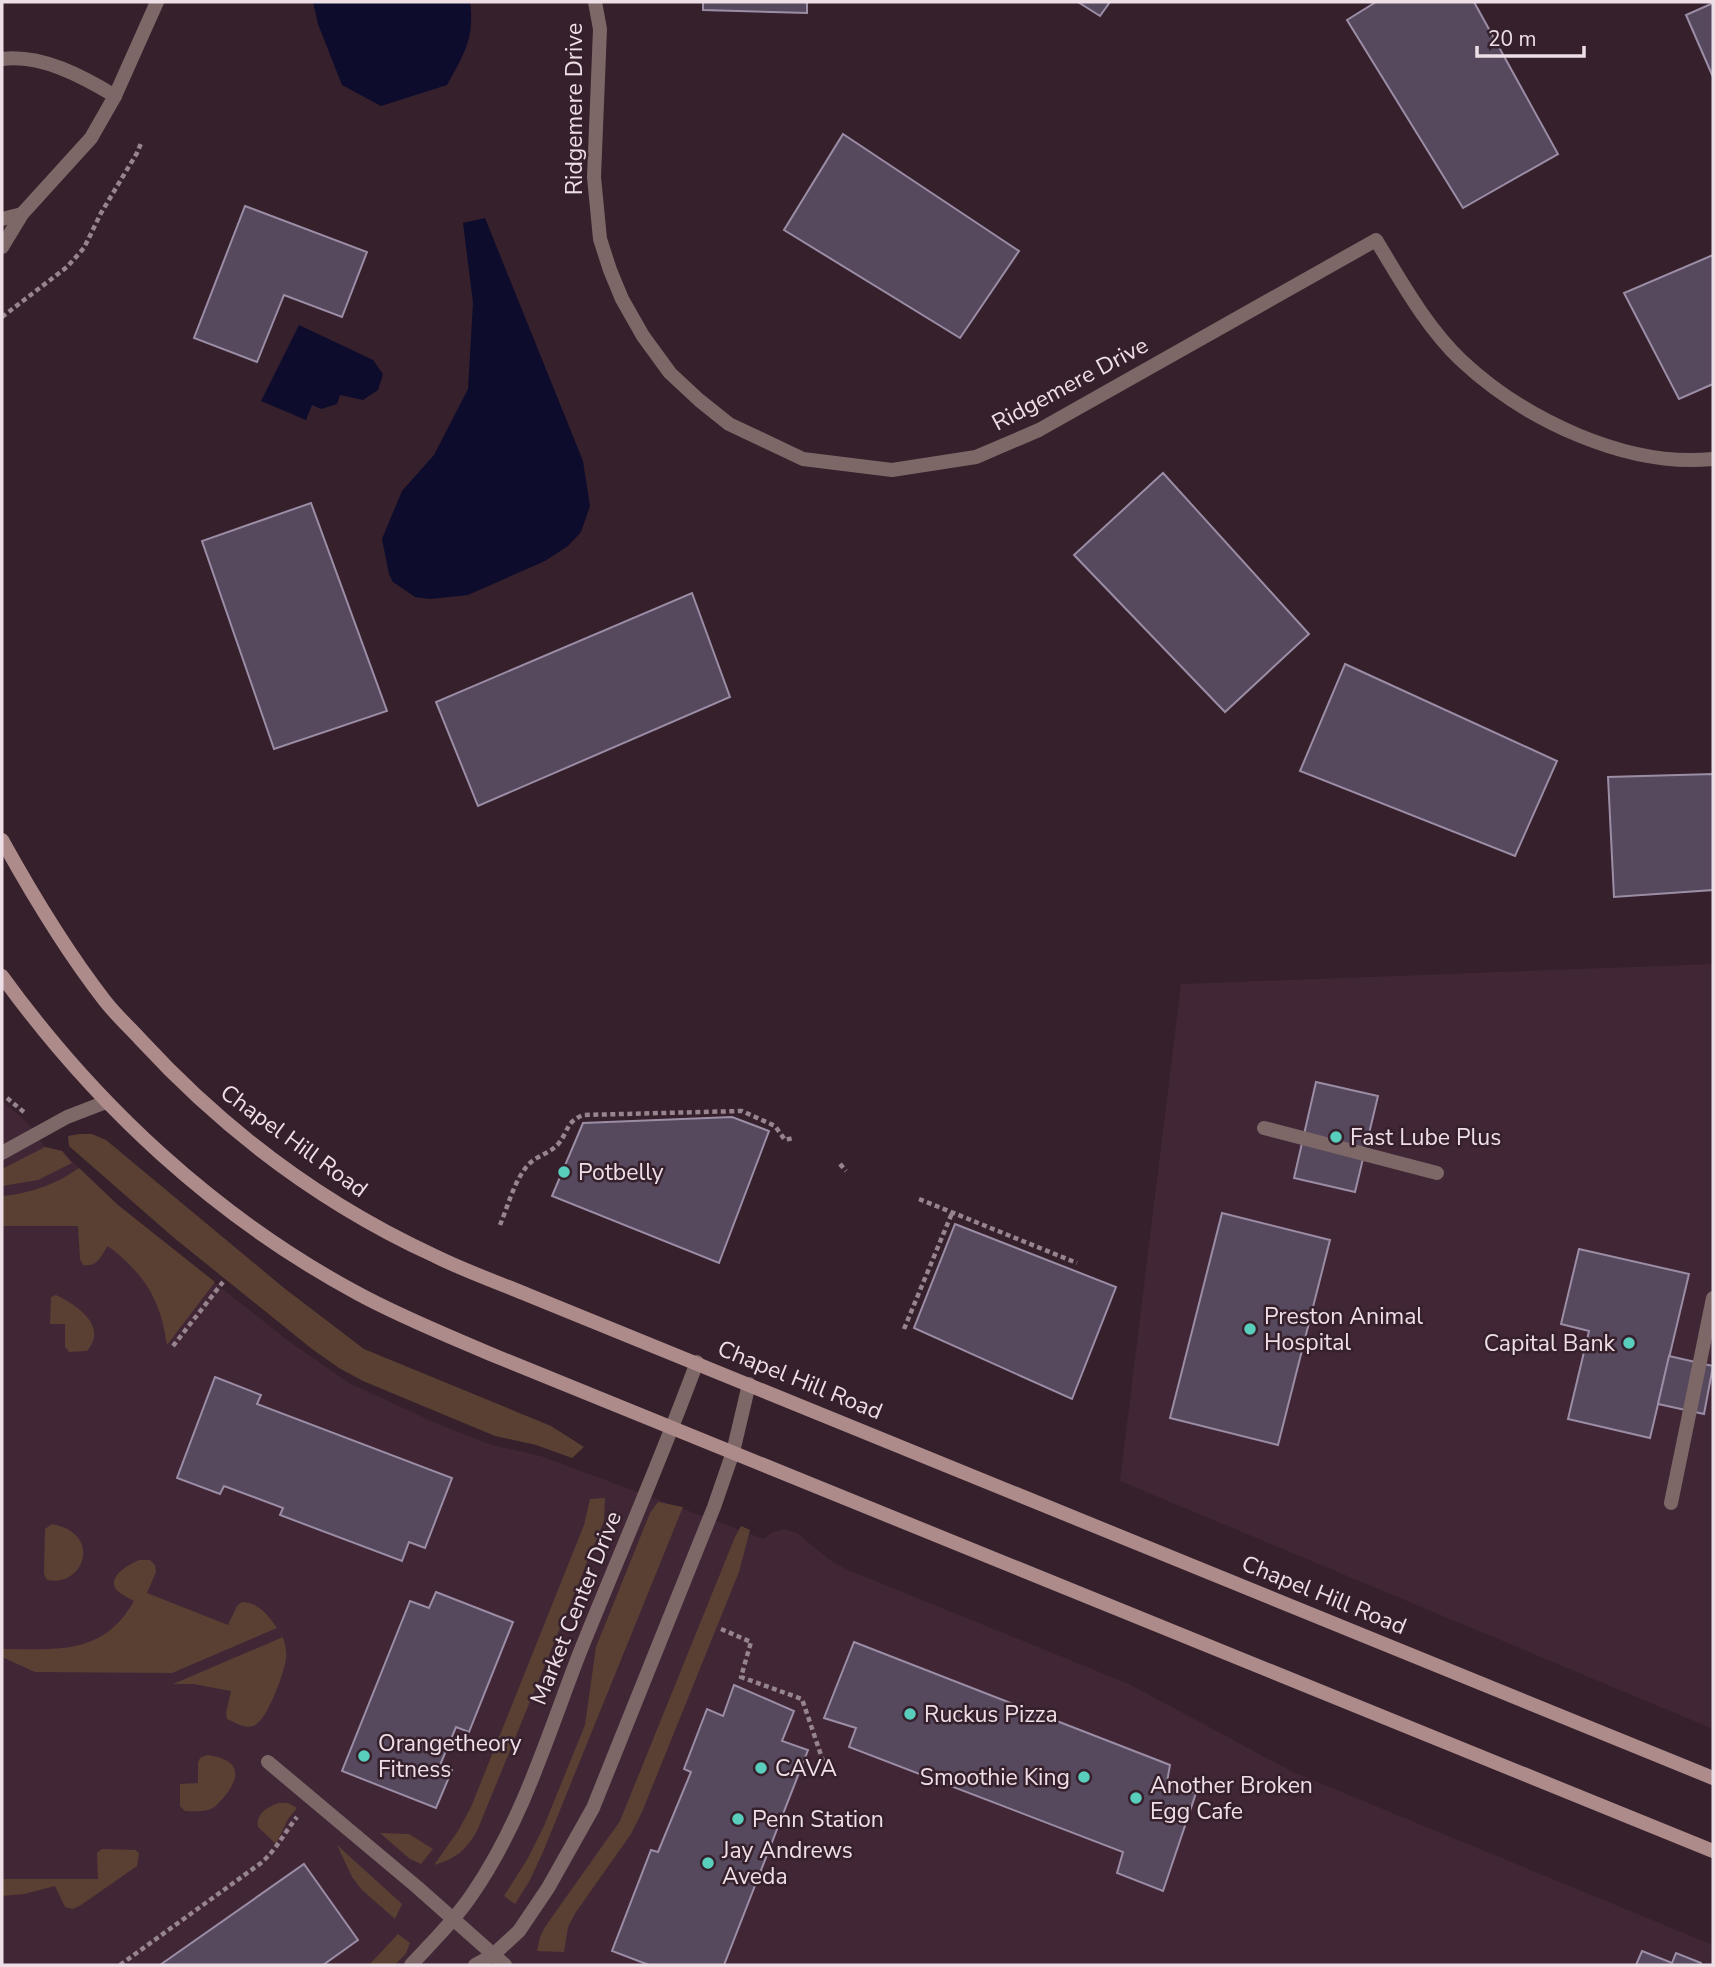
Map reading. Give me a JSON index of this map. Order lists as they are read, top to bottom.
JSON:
{
  "streets": {
    "main road": ["Chapel Hill Road"],
    "street": ["Ridgemere Drive", "Market Center Drive"]
  },
  "crossings": [
    ["Chapel Hill Road", "Market Center Drive"]
  ],
  "places": [
    "Fast Lube Plus",
    "Potbelly",
    "Preston Animal Hospital",
    "Capital Bank",
    "Ruckus Pizza",
    "Orangetheory Fitness",
    "CAVA",
    "Smoothie King",
    "Another Broken Egg Cafe",
    "Penn Station",
    "Jay Andrews Aveda"
  ],
  "scale_bar": "20 m"
}
